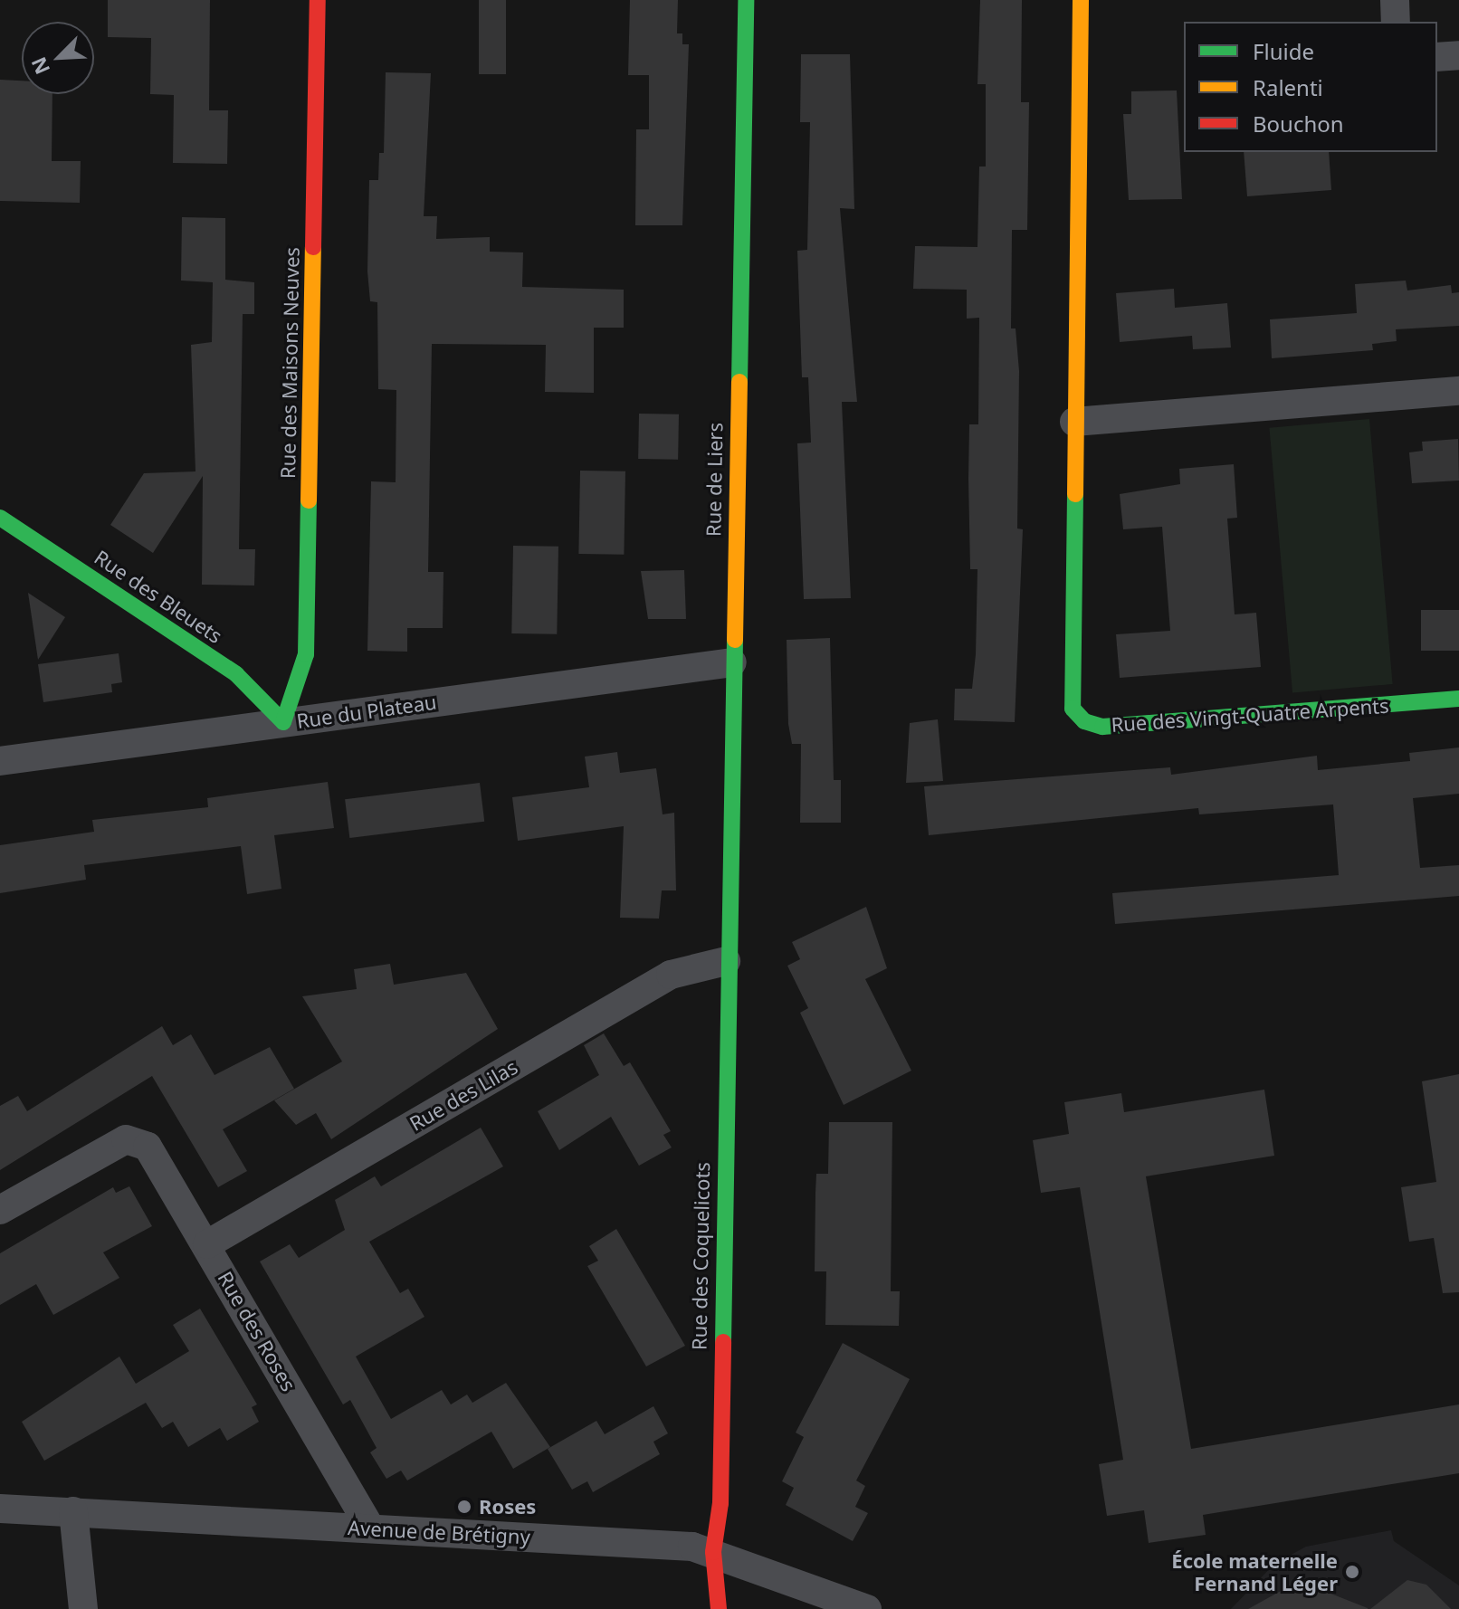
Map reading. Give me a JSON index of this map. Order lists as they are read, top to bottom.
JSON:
{
  "streets": {
    "street": [
      "Rue des Maisons Neuves",
      "Rue de Liers",
      "Rue des Bleuets",
      "Rue du Plateau",
      "Rue des Vingt-Quatre Arpents",
      "Rue des Lilas",
      "Rue des Coquelicots",
      "Rue des Roses",
      "Avenue de Brétigny"
    ]
  },
  "crossings": [
    ["Rue des Maisons Neuves", "Rue des Bleuets"],
    ["Rue des Maisons Neuves", "Rue du Plateau"],
    ["Rue de Liers", "Rue du Plateau"],
    ["Rue de Liers", "Rue des Lilas"],
    ["Rue de Liers", "Rue des Coquelicots"],
    ["Rue des Bleuets", "Rue du Plateau"],
    ["Rue des Lilas", "Rue des Coquelicots"],
    ["Rue des Lilas", "Rue des Roses"],
    ["Rue des Coquelicots", "Avenue de Brétigny"],
    ["Rue des Roses", "Avenue de Brétigny"]
  ],
  "places": ["Roses", "École maternelle Fernand Léger"],
  "legend": ["Fluide", "Ralenti", "Bouchon"],
  "north": "bottom left"
}
